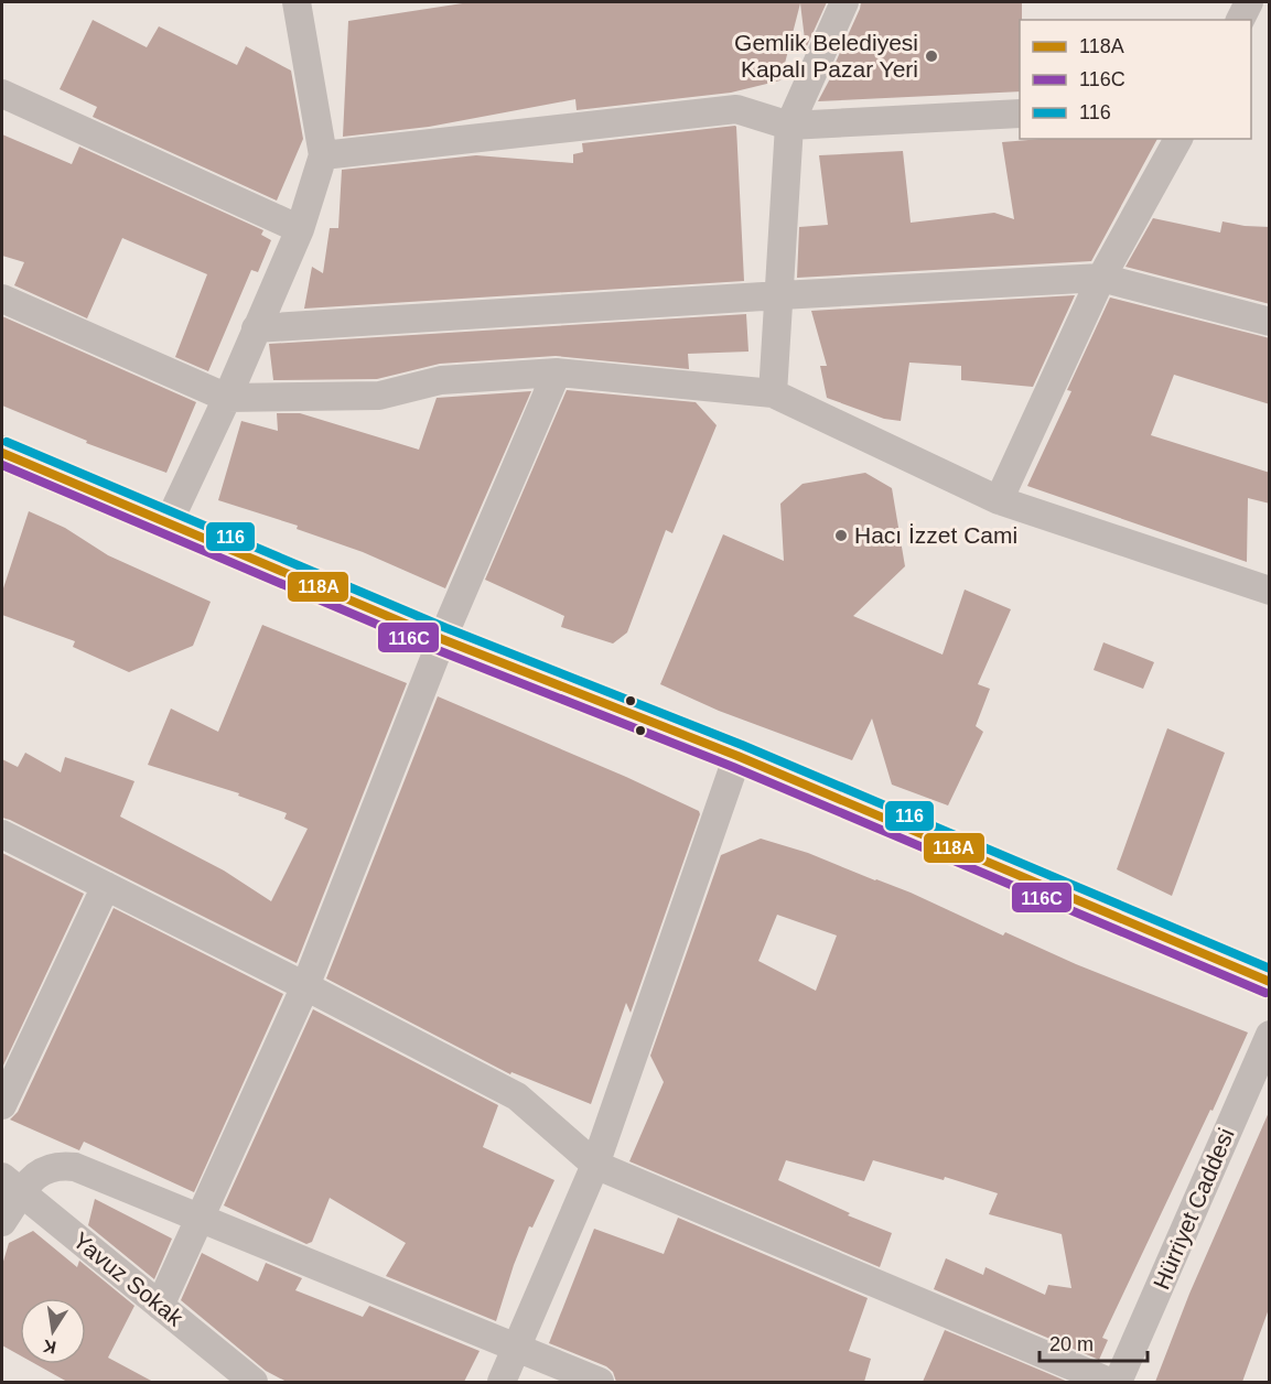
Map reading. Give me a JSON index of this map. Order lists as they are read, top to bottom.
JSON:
{
  "streets": {
    "street": ["Hürriyet Caddesi", "Yavuz Sokak"]
  },
  "places": ["Gemlik Belediyesi Kapalı Pazar Yeri", "Hacı İzzet Cami"],
  "lines": ["transit line 116", "transit line 118A", "transit line 116C"],
  "legend": ["118A", "116C", "116"],
  "scale_bar": "20 m",
  "north": "bottom"
}
